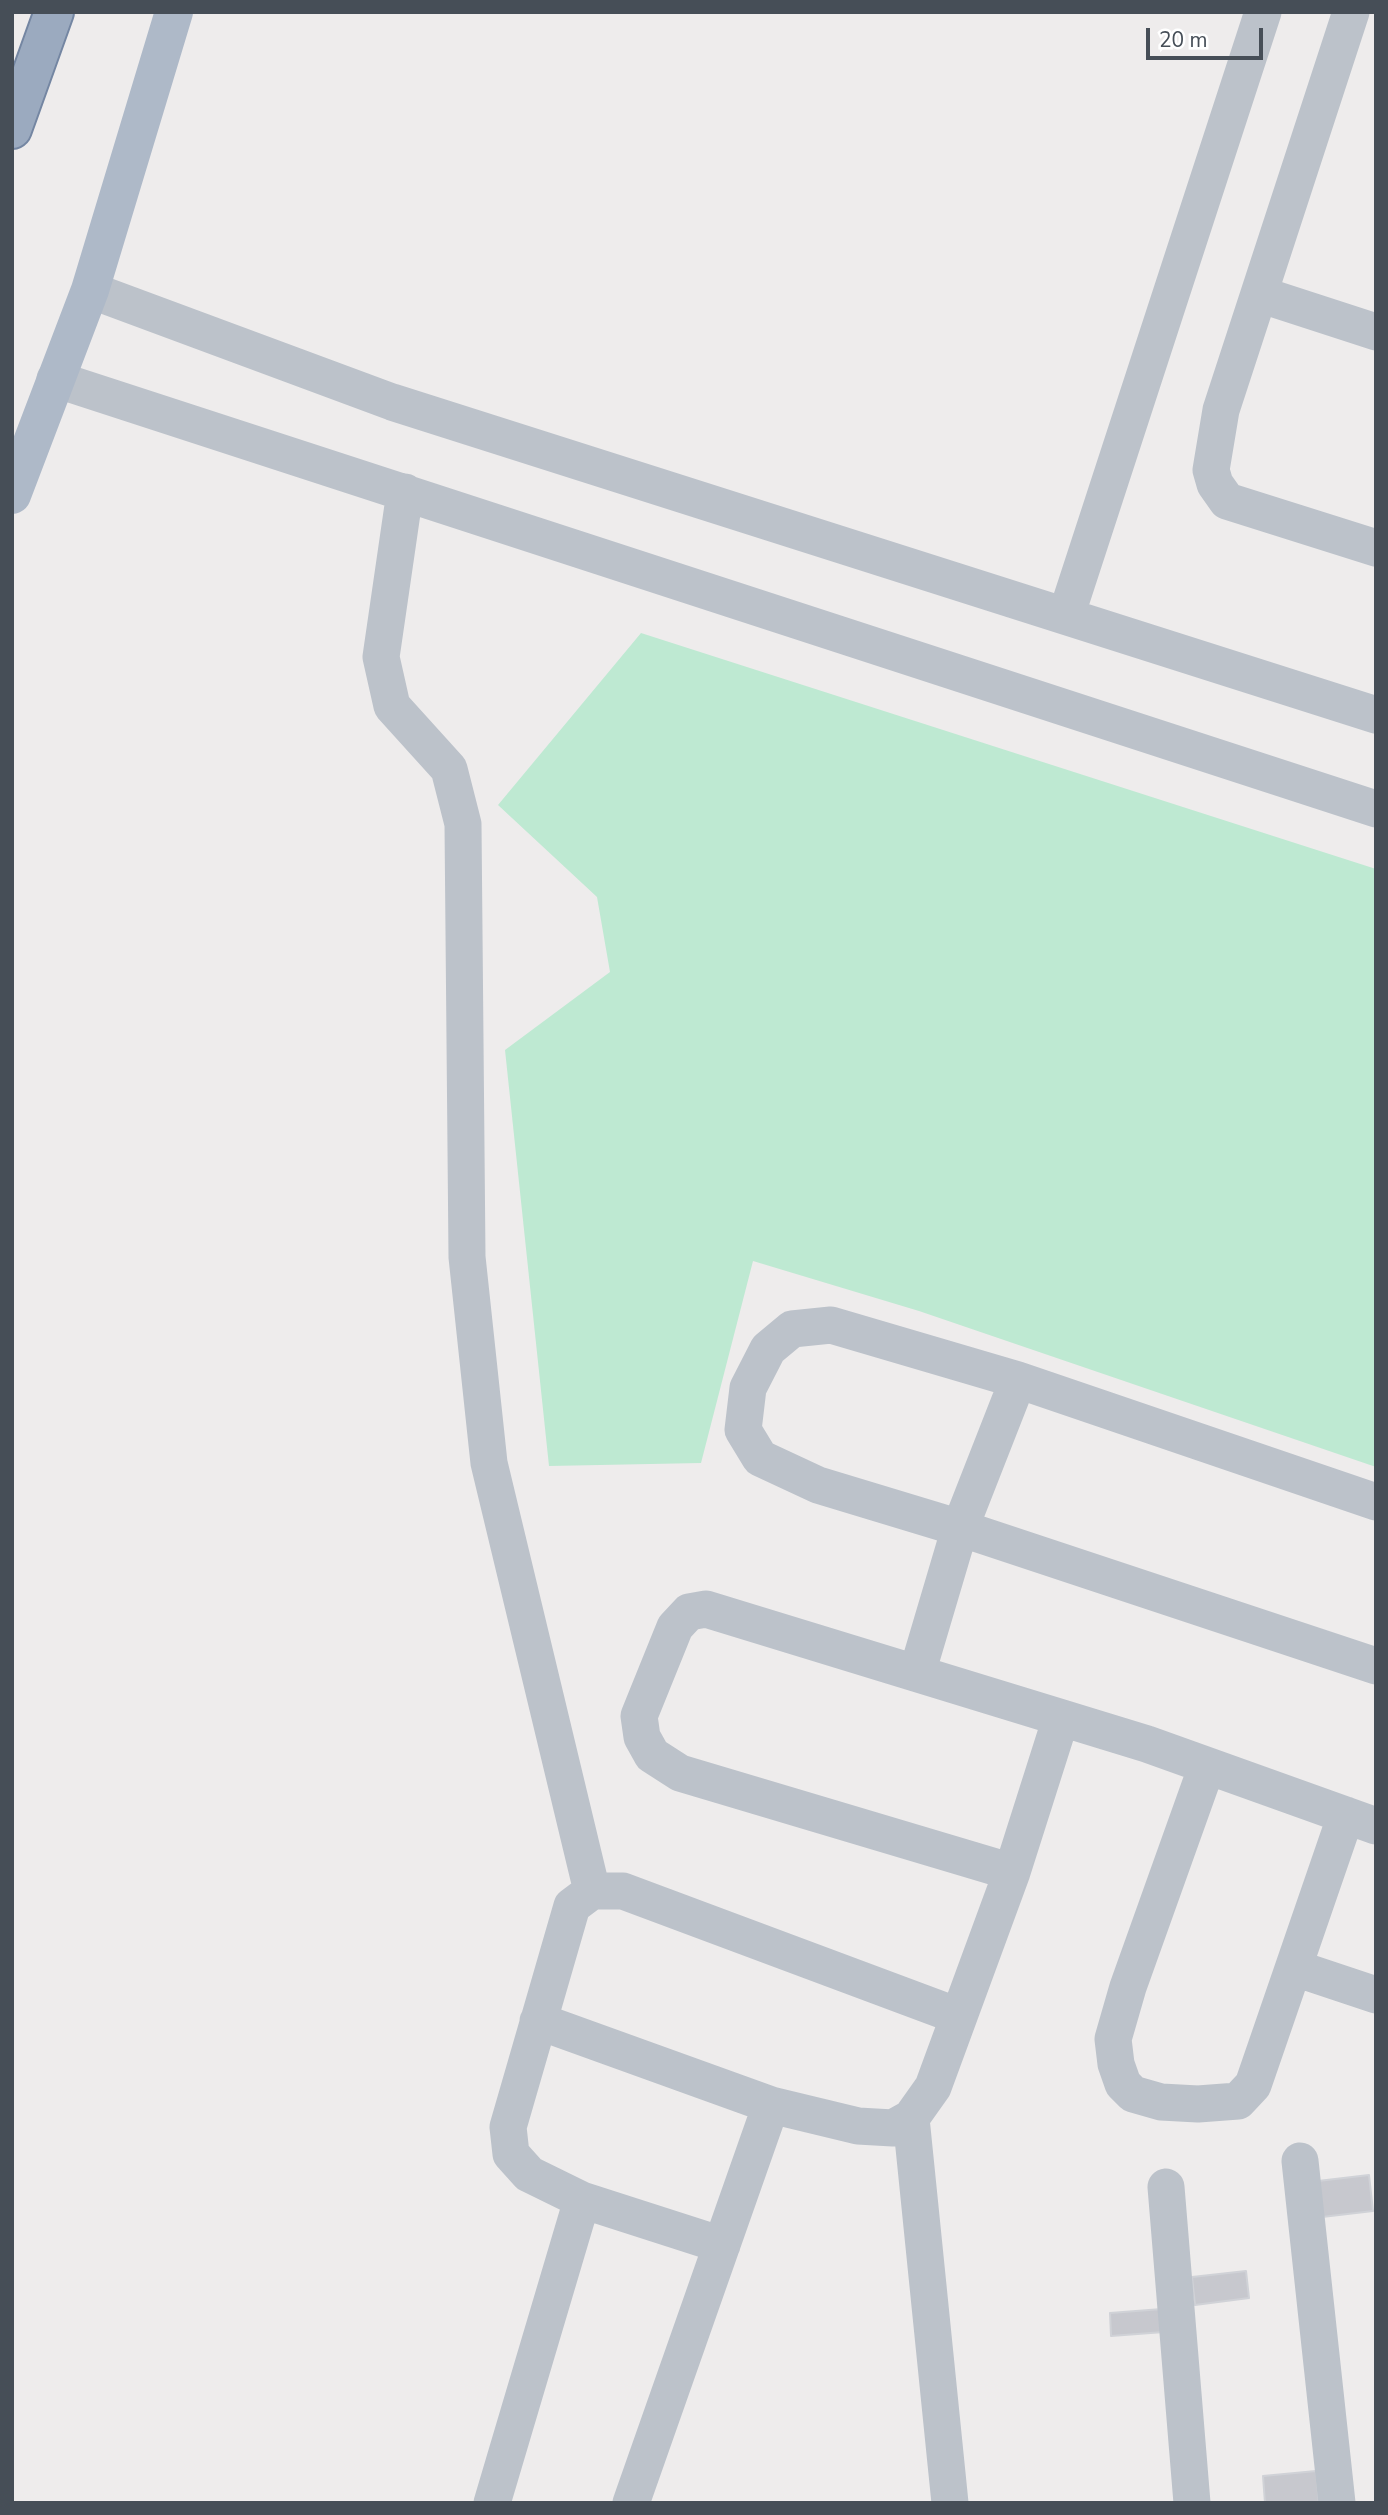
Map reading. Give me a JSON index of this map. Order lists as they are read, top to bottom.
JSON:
{
  "scale_bar": "20 m"
}
